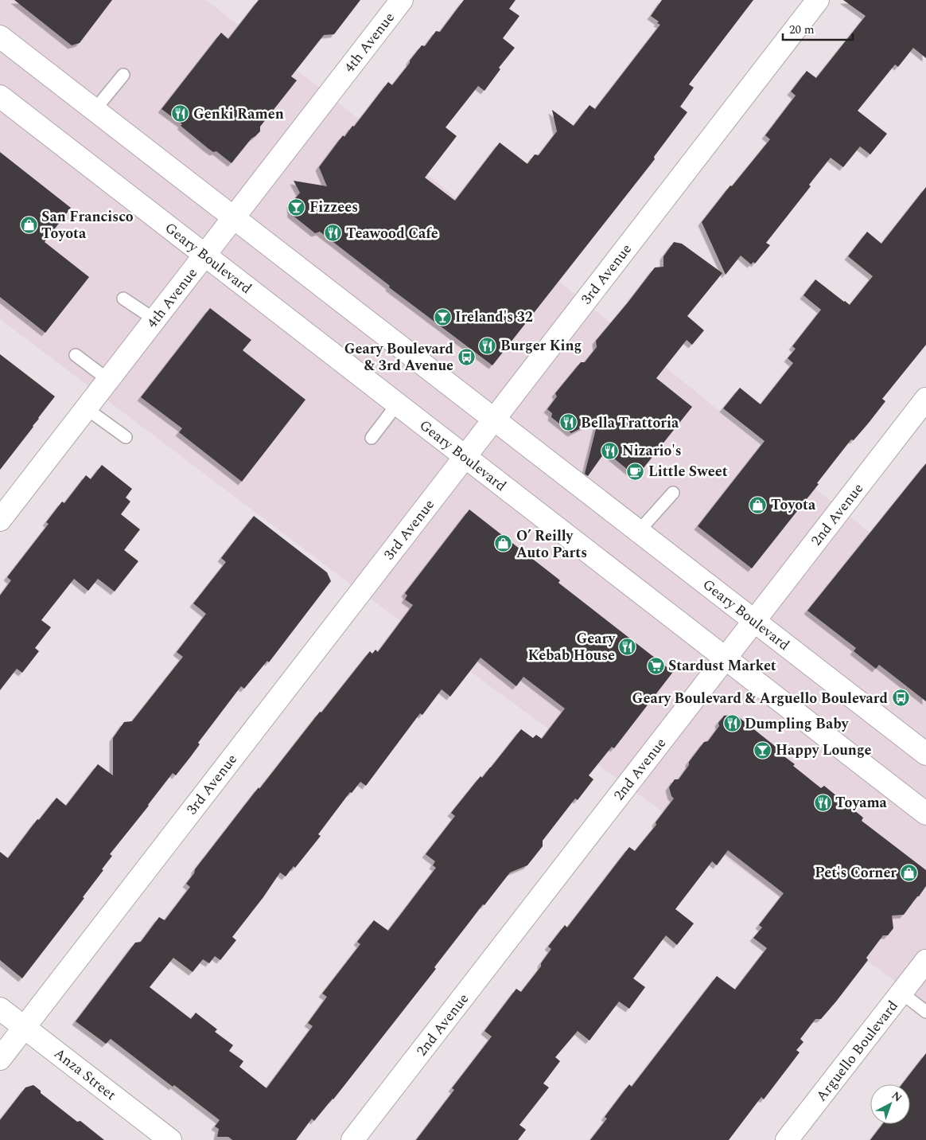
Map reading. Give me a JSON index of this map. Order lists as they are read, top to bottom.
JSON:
{
  "streets": {
    "street": [
      "4th Avenue",
      "Geary Boulevard",
      "3rd Avenue",
      "2nd Avenue",
      "Arguello Boulevard",
      "Anza Street"
    ]
  },
  "crossings": [
    ["4th Avenue", "Geary Boulevard"],
    ["Geary Boulevard", "3rd Avenue"],
    ["Geary Boulevard", "2nd Avenue"],
    ["3rd Avenue", "Anza Street"]
  ],
  "places": {
    "restaurant": [
      "Genki Ramen",
      "Teawood Cafe",
      "Burger King",
      "Bella Trattoria",
      "Nizario's",
      "Geary Kebab House",
      "Dumpling Baby",
      "Toyama"
    ],
    "bar": ["Fizzees", "Ireland's 32", "Happy Lounge"],
    "shop": [
      "San Francisco Toyota",
      "Toyota",
      "O’ Reilly Auto Parts",
      "Pet's Corner"
    ],
    "bus stop": ["Geary Boulevard & 3rd Avenue", "Geary Boulevard & Arguello Boulevard"],
    "cafe": ["Little Sweet"],
    "supermarket": ["Stardust Market"]
  },
  "scale_bar": "20 m",
  "north": "top right"
}
